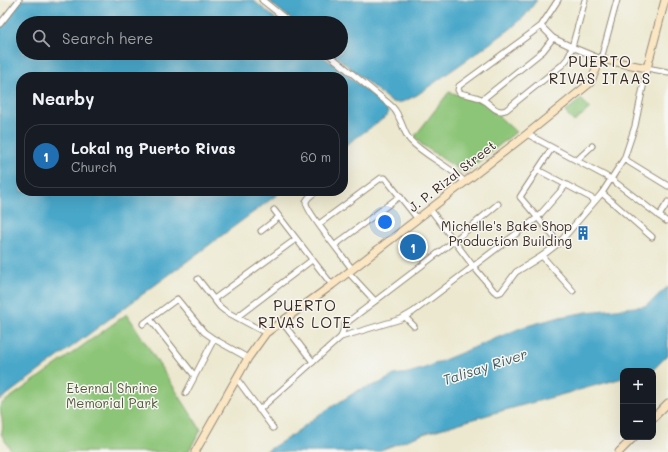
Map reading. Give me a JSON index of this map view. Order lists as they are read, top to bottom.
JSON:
{
  "streets": {
    "street": ["J. P. Rizal Street"]
  },
  "districts": ["PUERTO RIVAS ITAAS", "PUERTO RIVAS LOTE"],
  "water": ["Talisay River"],
  "parks": ["Eternal Shrine Memorial Park"],
  "places": {
    "building": ["Michelle's Bake Shop Production Building"]
  },
  "page": {
    "search": "Search here",
    "heading": "Nearby",
    "list": [
      {
        "mark": "1",
        "name": "Lokal ng Puerto Rivas",
        "note": "Church",
        "value": "60 m"
      }
    ],
    "pins": "1",
    "map_buttons": ["+", "−"]
  }
}
